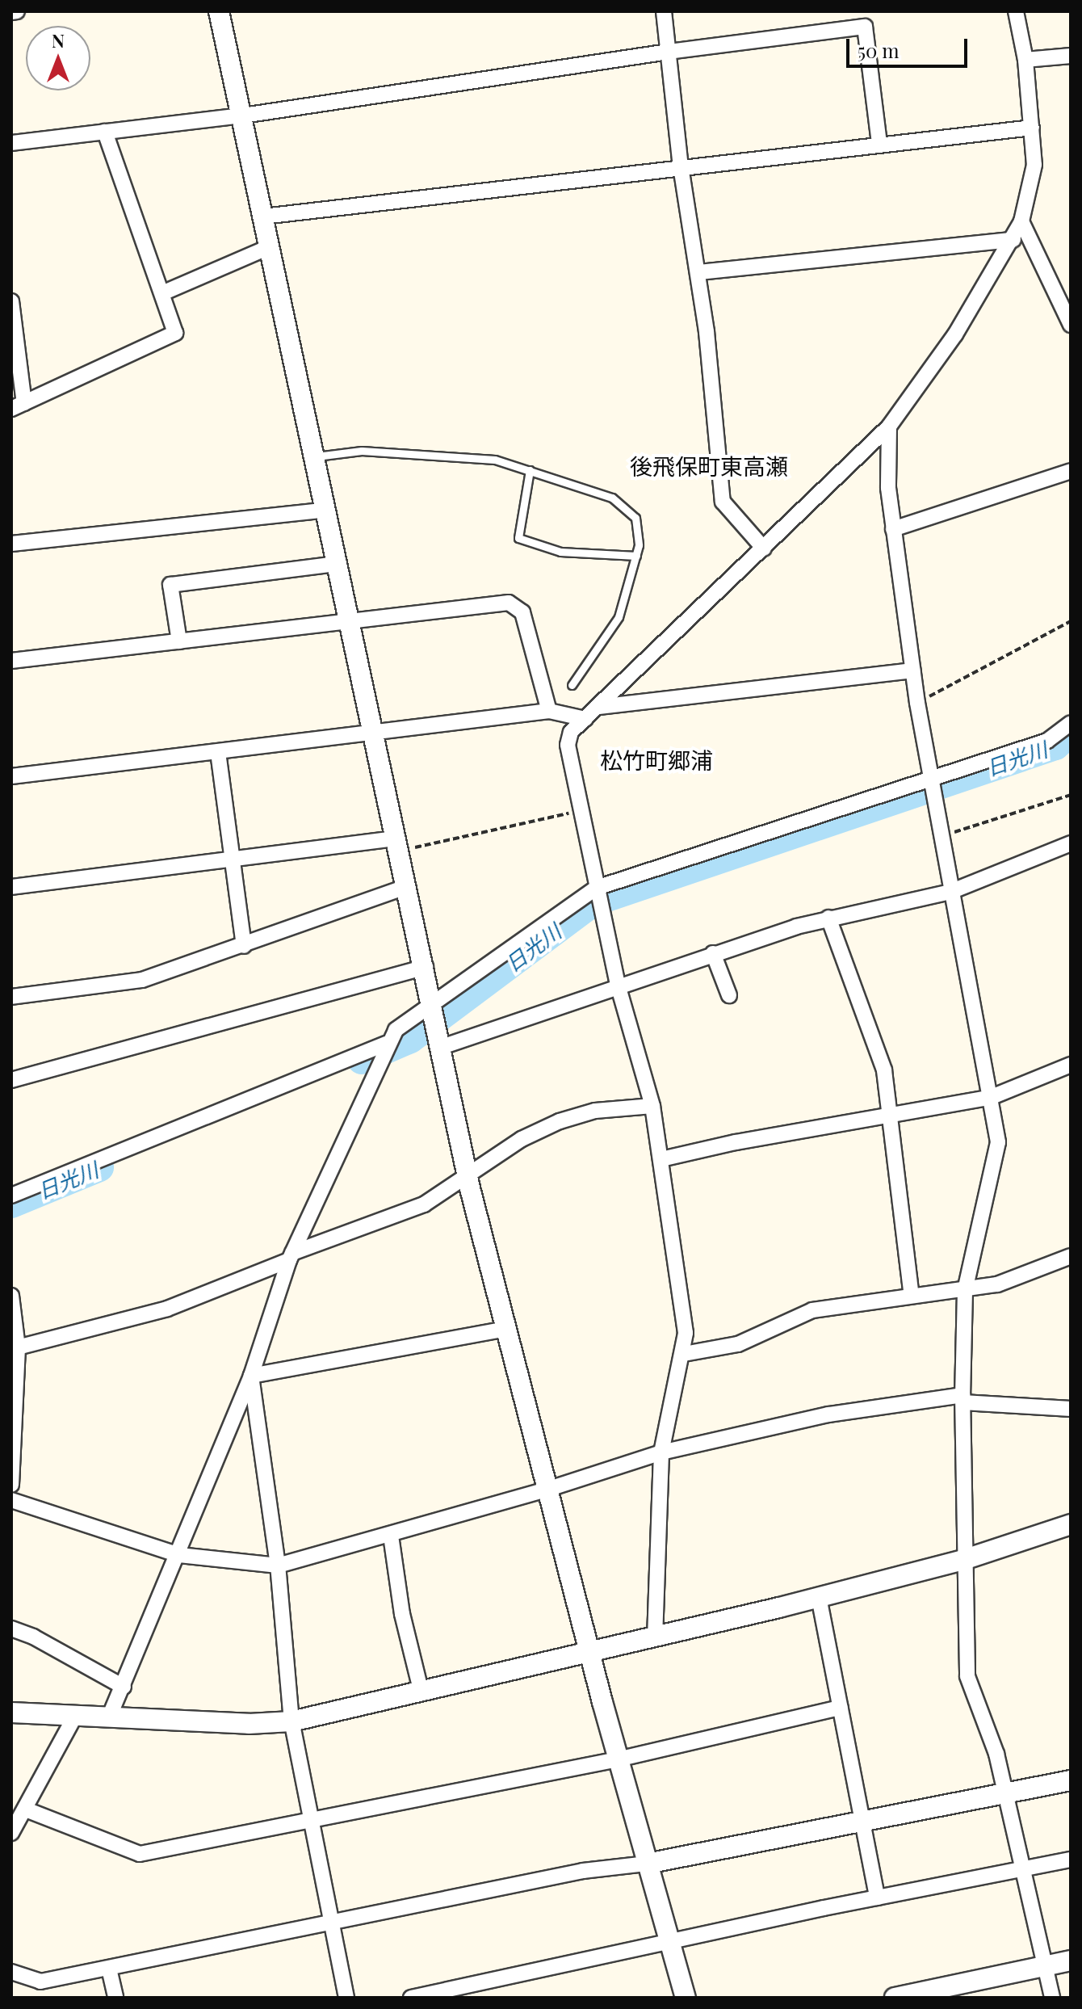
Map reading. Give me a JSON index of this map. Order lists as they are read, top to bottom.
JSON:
{
  "districts": ["後飛保町東高瀬", "松竹町郷浦"],
  "water": ["日光川"],
  "scale_bar": "50 m",
  "north": "top"
}
